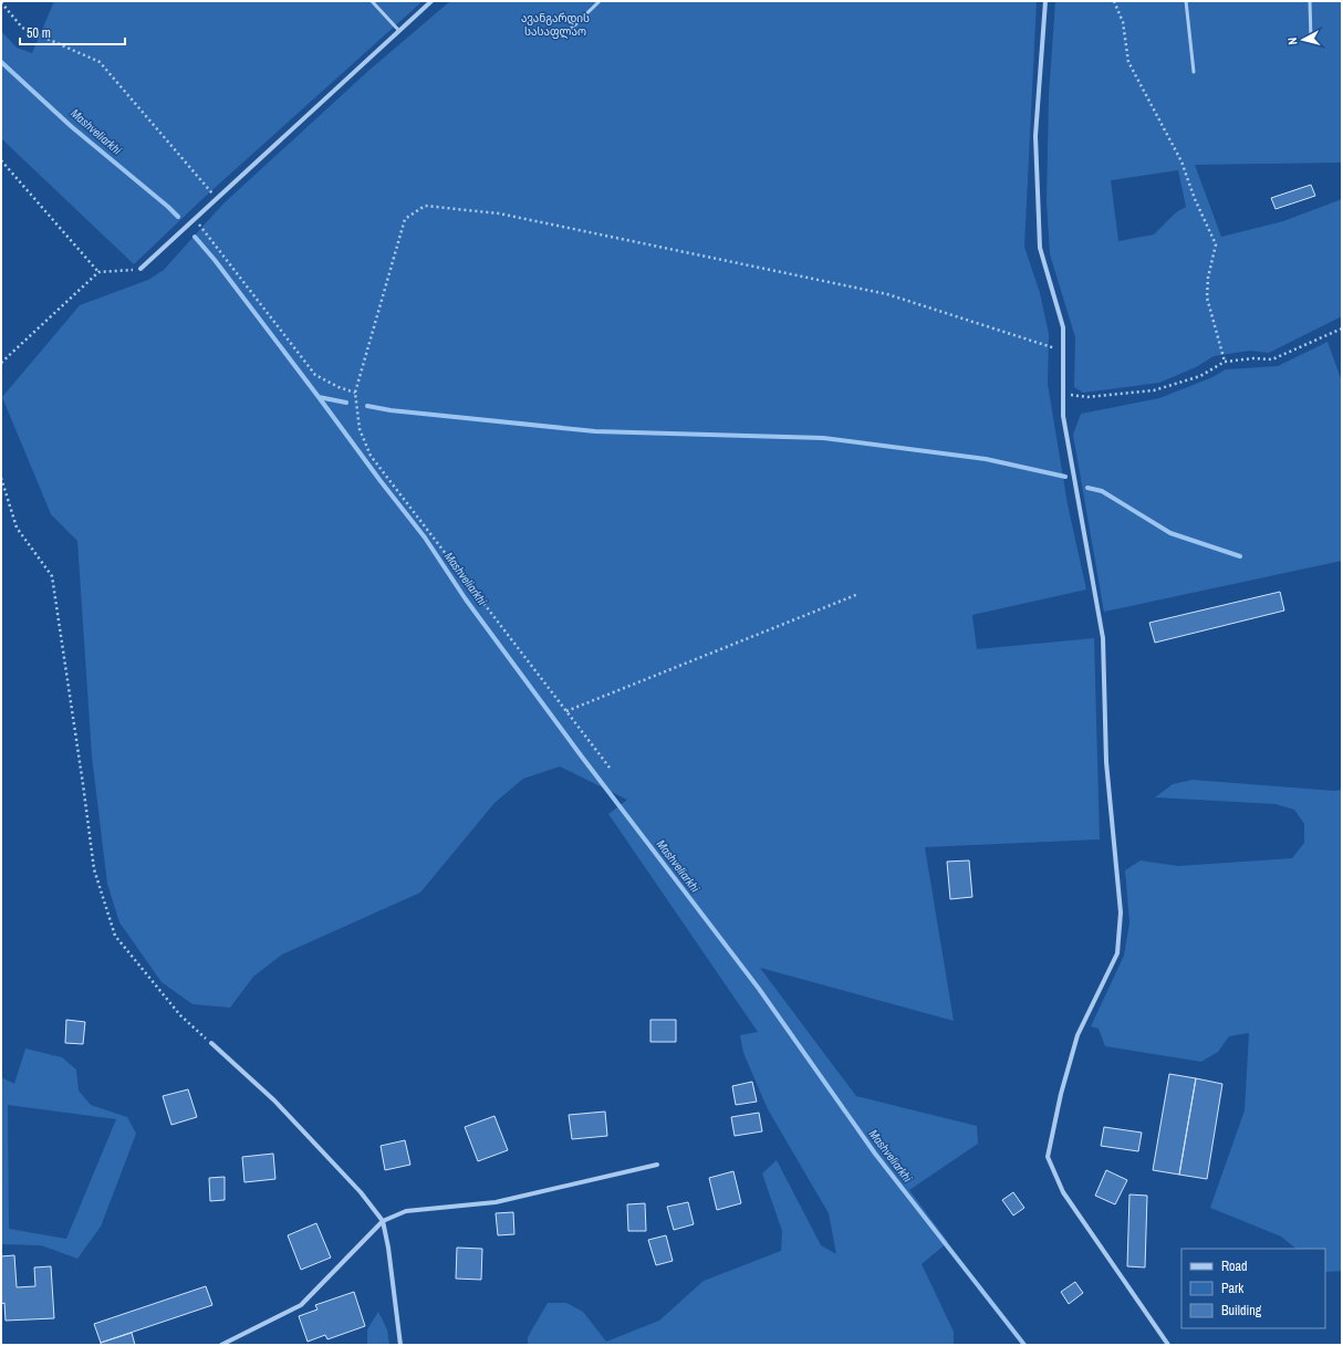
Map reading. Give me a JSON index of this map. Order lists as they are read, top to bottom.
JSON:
{
  "water": ["Mashveliarkhi"],
  "parks": ["ავანგარდის სასაფლაო"],
  "legend": ["Road", "Park", "Building"],
  "scale_bar": "50 m",
  "north": "left"
}
